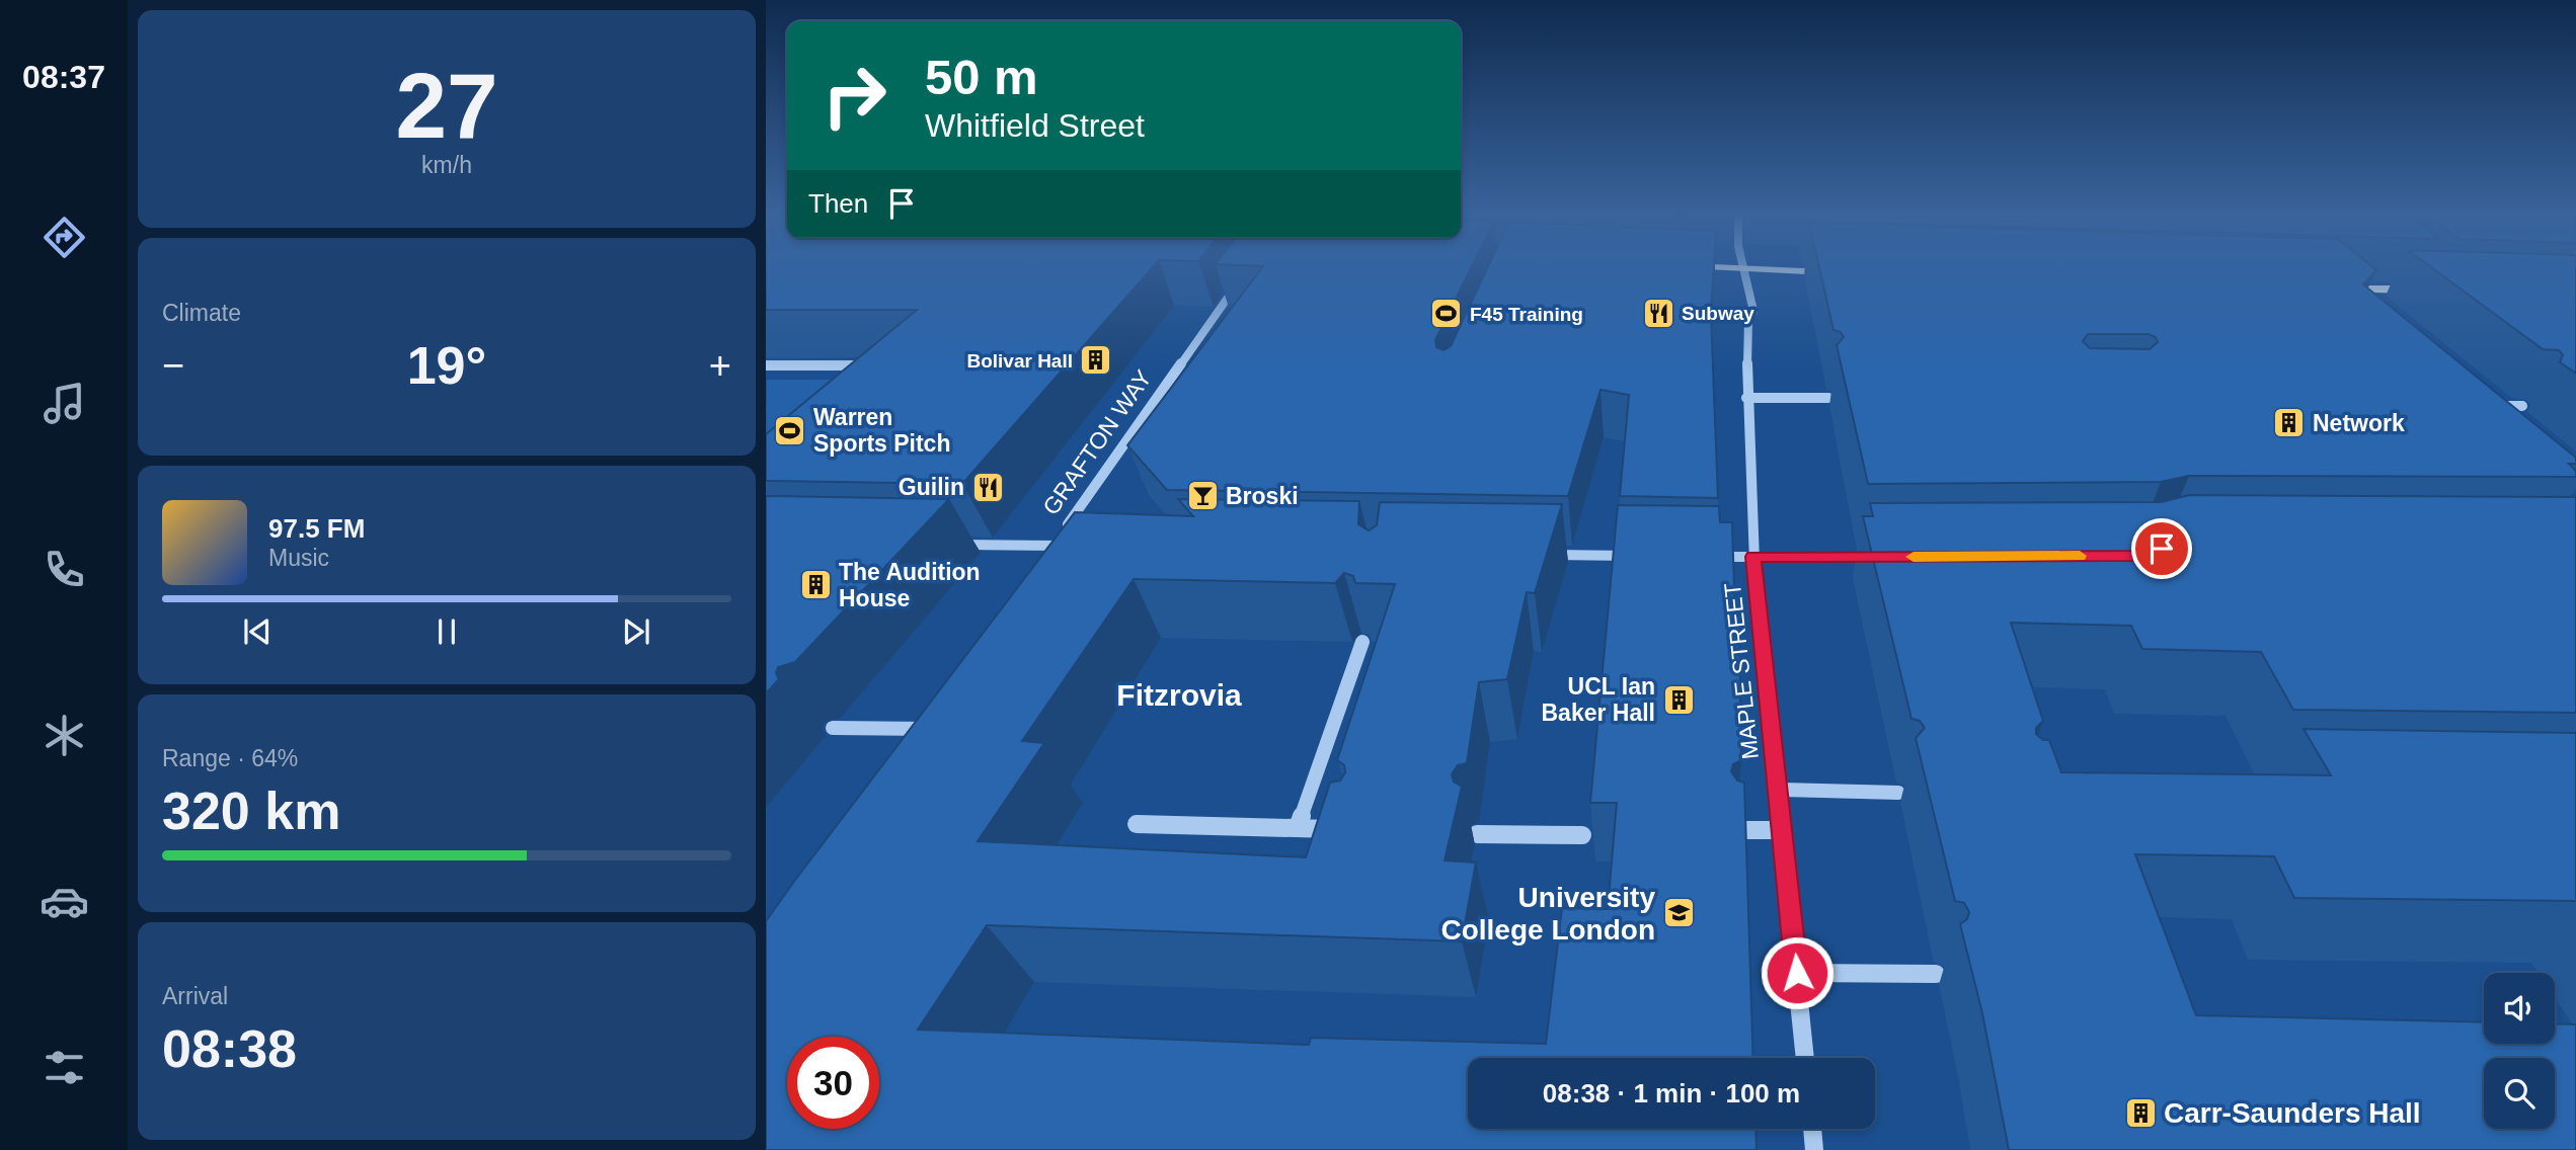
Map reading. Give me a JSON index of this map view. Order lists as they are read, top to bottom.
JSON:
{
  "streets": {
    "street": ["GRAFTON WAY", "MAPLE STREET"]
  },
  "districts": ["Fitzrovia"],
  "places": {
    "restaurant": ["Subway", "Guilin"],
    "sports": ["F45 Training", "Warren Sports Pitch"],
    "building": [
      "Bolivar Hall",
      "Network",
      "The Audition House",
      "UCL Ian Baker Hall",
      "Carr-Saunders Hall"
    ],
    "bar": ["Broski"],
    "school or university": ["University College London"]
  },
  "page": {
    "tabs": "08:37",
    "tile": [
      ["27", "km/h"],
      "Climate",
      ["Range · 64%", "320 km"],
      ["Arrival", "08:38"]
    ],
    "turn": ["50 m", "Whitfield Street"],
    "then": "Then",
    "heat": ["−", "19°", "+"],
    "song": ["97.5 FM", "Music"],
    "limit": "30",
    "trip": "08:38 · 1 min · 100 m"
  }
}
